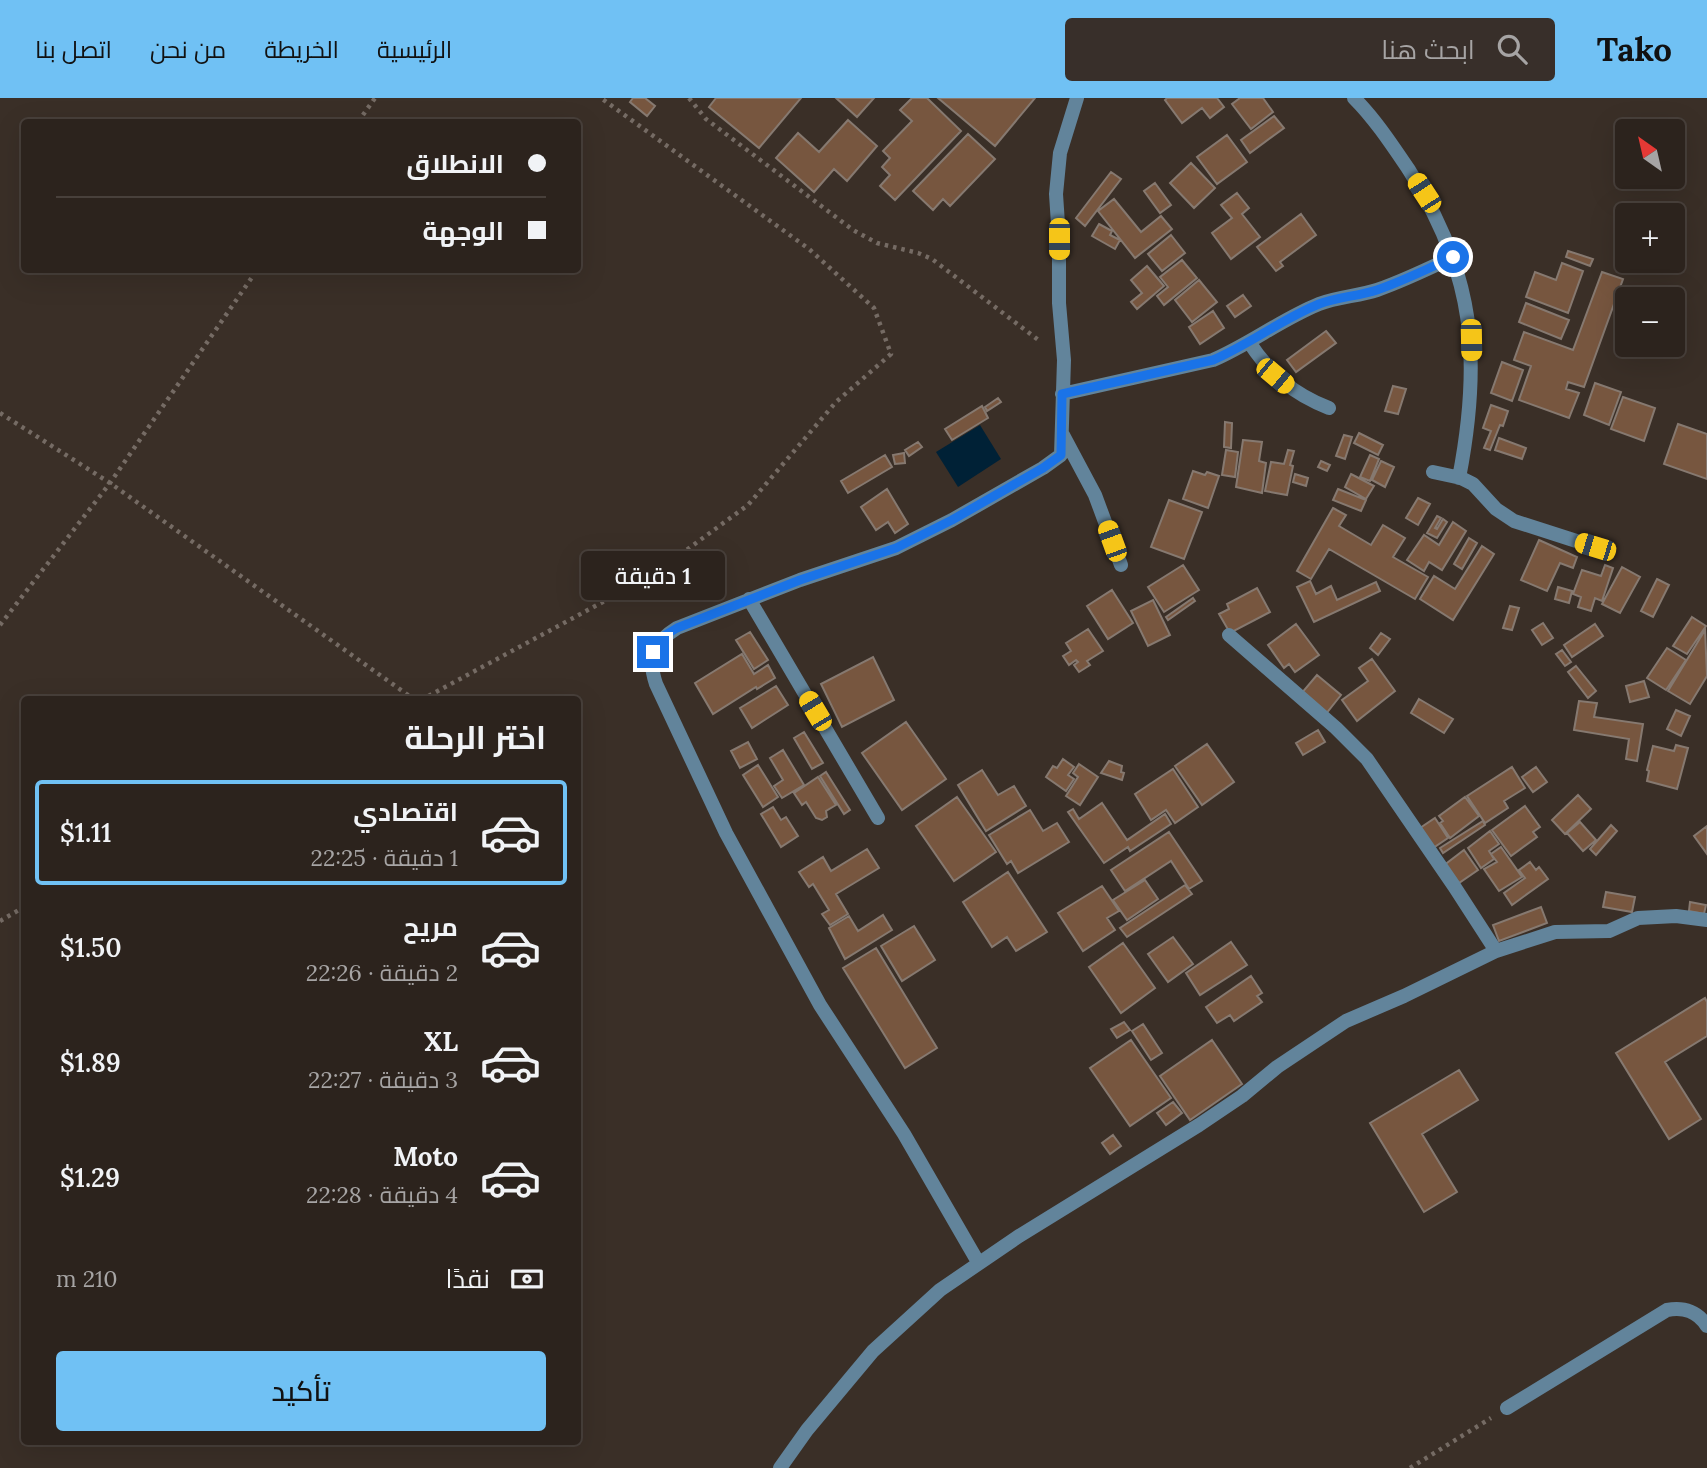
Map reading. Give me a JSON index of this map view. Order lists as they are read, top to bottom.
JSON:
{
  "north": "top left",
  "page": {
    "header": "Tako",
    "search": "ابحث هنا",
    "nav": [
      "الرئيسية",
      "الخريطة",
      "من نحن",
      "اتصل بنا"
    ],
    "map_buttons": ["+", "−"],
    "banner": ["الانطلاق", "الوجهة"],
    "bubble": "1 دقيقة",
    "heading": "اختر الرحلة",
    "list": [
      {
        "name": "اقتصادي",
        "note": "1 دقيقة · 22:25",
        "value": "$1.11"
      },
      {
        "name": "مريح",
        "note": "2 دقيقة · 22:26",
        "value": "$1.50"
      },
      {
        "name": "XL",
        "note": "3 دقيقة · 22:27",
        "value": "$1.89"
      },
      {
        "name": "Moto",
        "note": "4 دقيقة · 22:28",
        "value": "$1.29"
      }
    ],
    "pay": ["نقدًا", "210 m"],
    "buttons": "تأكيد"
  }
}
